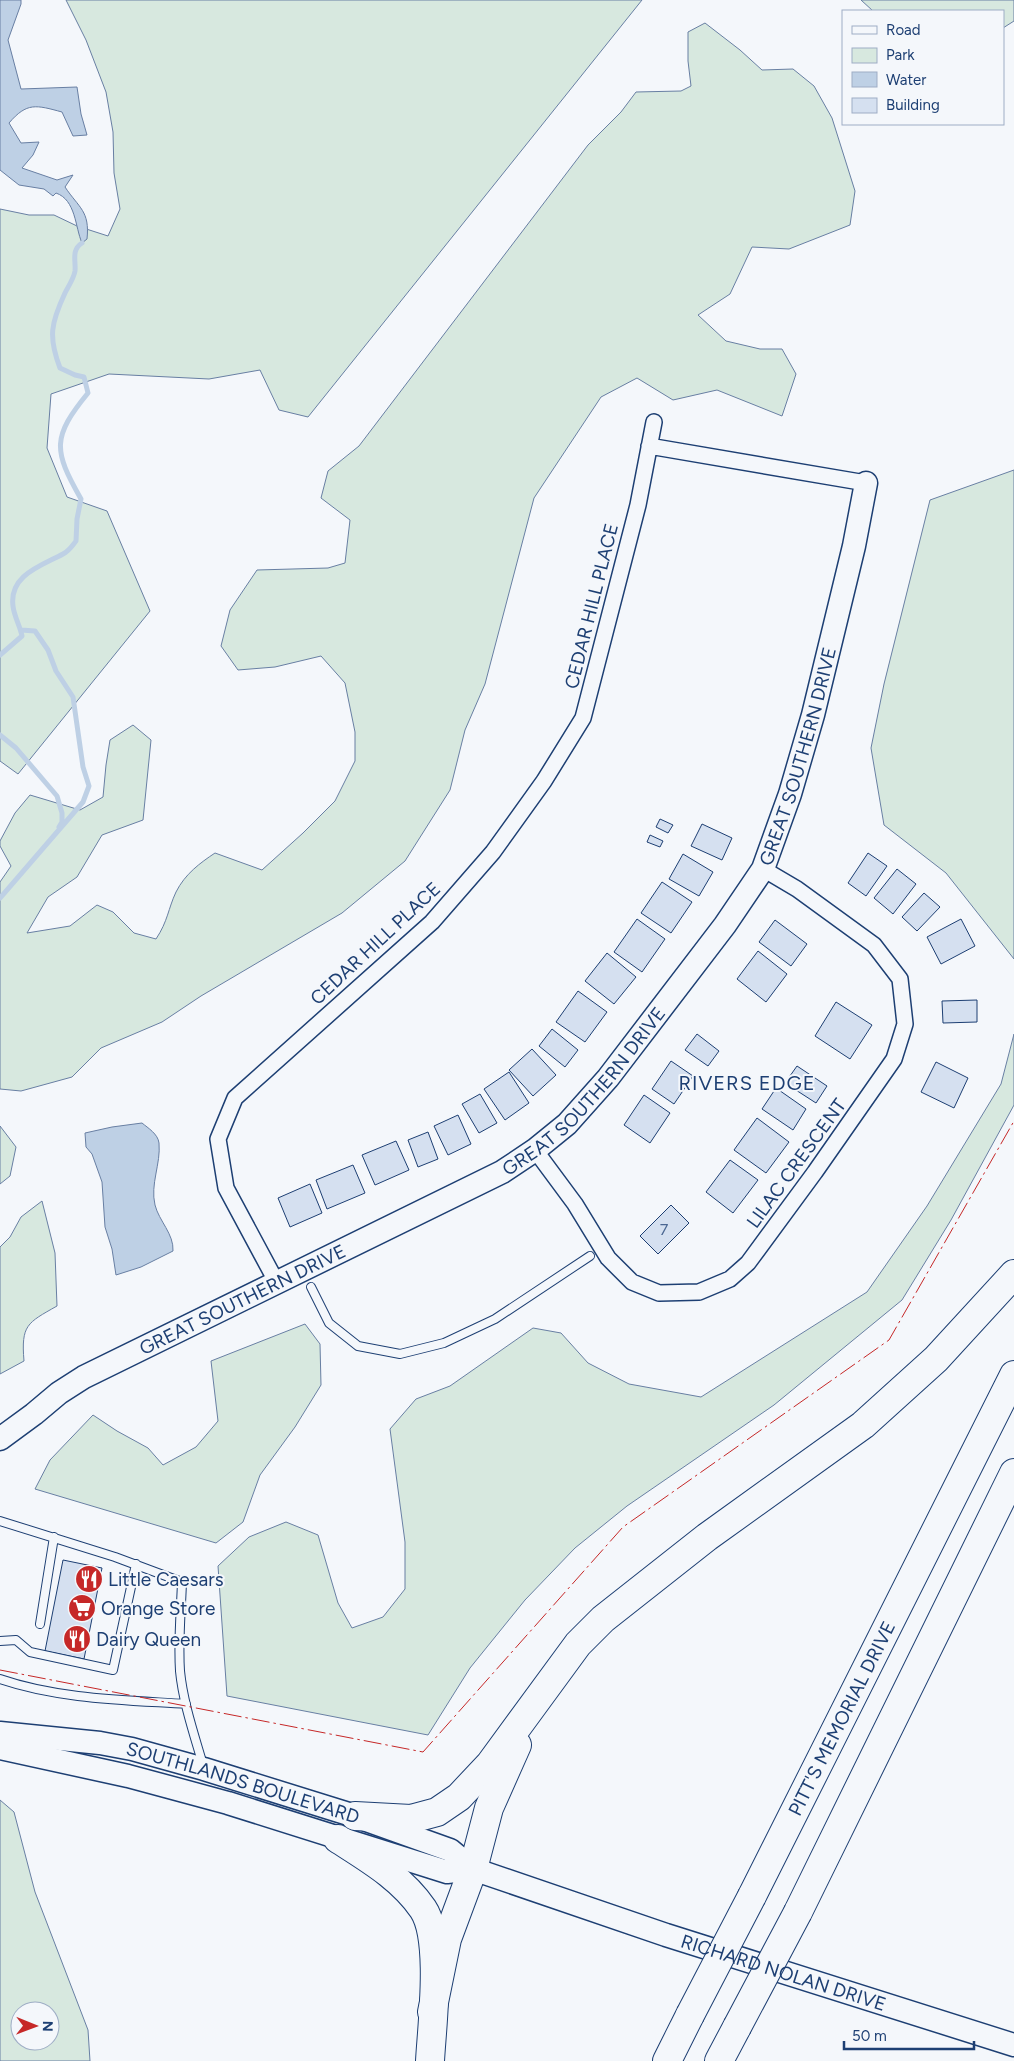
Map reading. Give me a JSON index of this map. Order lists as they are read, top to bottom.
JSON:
{
  "streets": {
    "highway": ["PITT'S MEMORIAL DRIVE"],
    "main road": ["GREAT SOUTHERN DRIVE", "SOUTHLANDS BOULEVARD", "RICHARD NOLAN DRIVE"],
    "street": ["CEDAR HILL PLACE", "LILAC CRESCENT"]
  },
  "crossings": [
    ["CEDAR HILL PLACE", "GREAT SOUTHERN DRIVE"],
    ["GREAT SOUTHERN DRIVE", "LILAC CRESCENT"],
    ["SOUTHLANDS BOULEVARD", "RICHARD NOLAN DRIVE"]
  ],
  "districts": ["RIVERS EDGE"],
  "places": {
    "restaurant": ["Little Caesars", "Dairy Queen"],
    "supermarket": ["Orange Store"]
  },
  "house_numbers": ["7"],
  "legend": [
    "Road",
    "Park",
    "Water",
    "Building"
  ],
  "scale_bar": "50 m",
  "north": "right"
}
